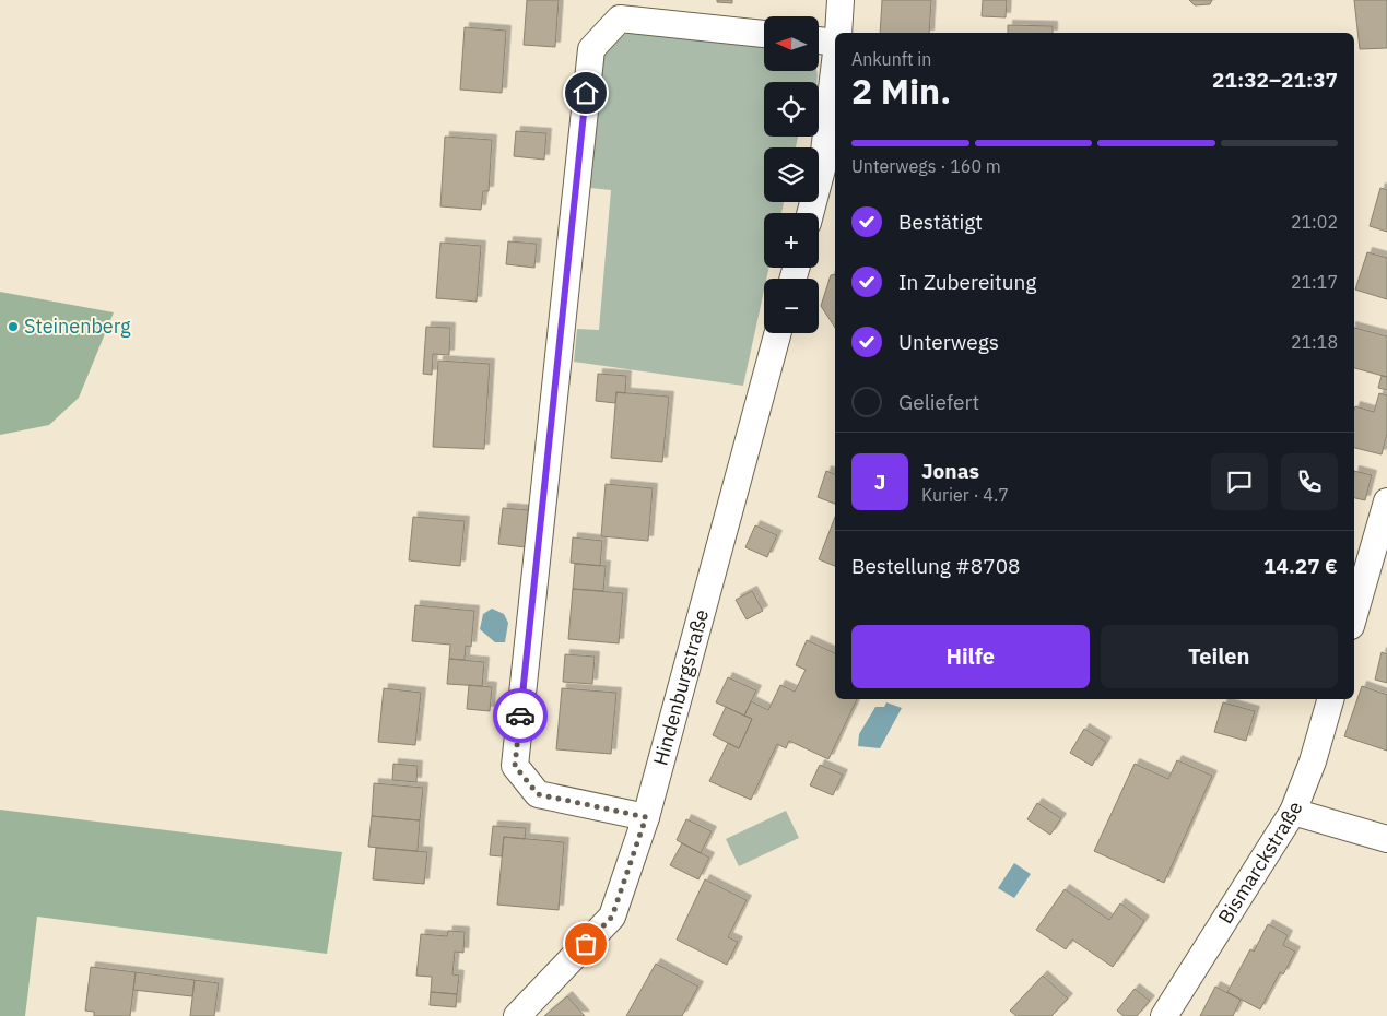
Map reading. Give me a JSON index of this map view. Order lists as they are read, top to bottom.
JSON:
{
  "streets": {
    "street": ["Hindenburgstraße", "Bismarckstraße"]
  },
  "places": ["Steinenberg"],
  "north": "left",
  "page": {
    "map_buttons": ["+", "−"],
    "heading": ["2 Min.", "Ankunft in", "21:32–21:37"],
    "panel": [
      "Jonas",
      "Kurier · 4.7",
      "Bestellung #8708",
      "14.27 €"
    ],
    "bar": "Unterwegs · 160 m",
    "list": [
      ["Bestätigt", "21:02"],
      ["In Zubereitung", "21:17"],
      ["Unterwegs", "21:18"],
      "Geliefert"
    ],
    "round": "J",
    "buttons": ["Hilfe", "Teilen"]
  }
}
